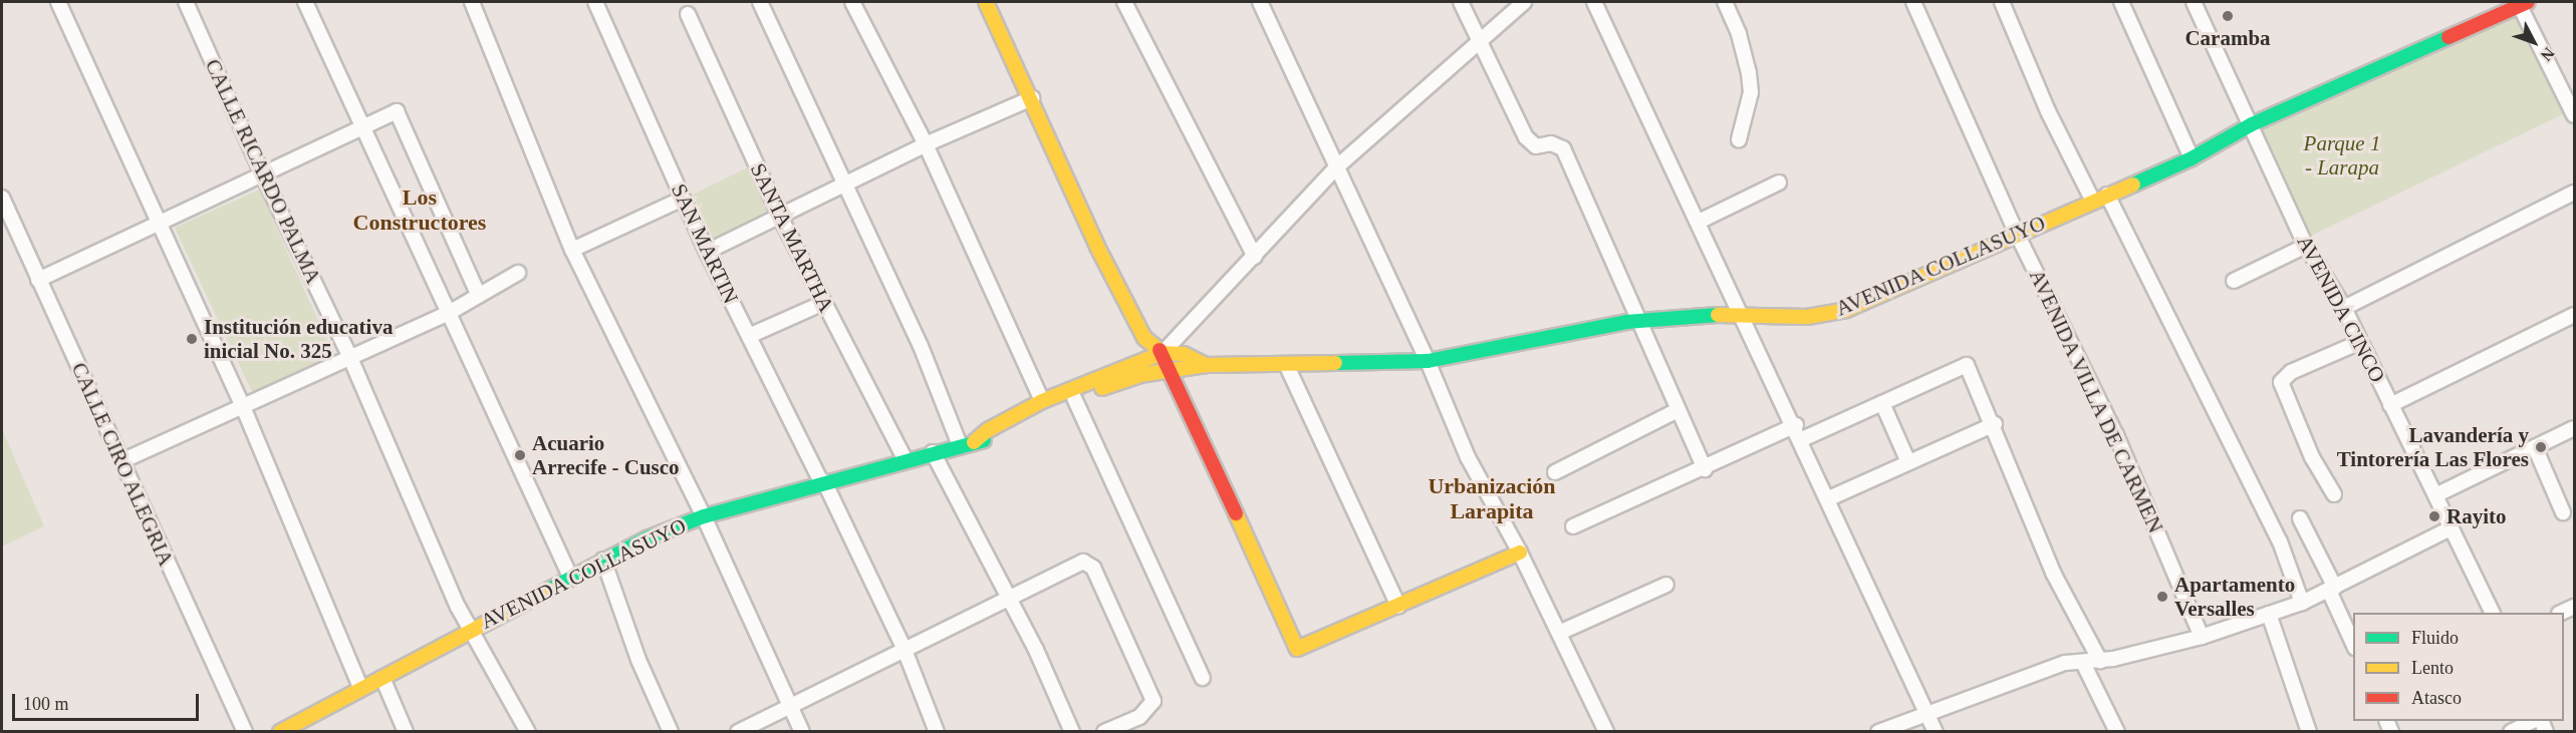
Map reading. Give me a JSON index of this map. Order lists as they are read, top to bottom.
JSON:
{
  "streets": {
    "street": [
      "CALLE RICARDO PALMA",
      "SANTA MARTHA",
      "SAN MARTIN",
      "AVENIDA COLLASUYO",
      "AVENIDA CINCO",
      "AVENIDA VILLA DE CARMEN",
      "CALLE CIRO ALEGRIA"
    ]
  },
  "crossings": [
    ["CALLE RICARDO PALMA", "AVENIDA COLLASUYO"],
    ["SANTA MARTHA", "AVENIDA COLLASUYO"],
    ["SAN MARTIN", "AVENIDA COLLASUYO"],
    ["AVENIDA COLLASUYO", "AVENIDA CINCO"],
    ["AVENIDA COLLASUYO", "AVENIDA VILLA DE CARMEN"]
  ],
  "districts": ["Los Constructores", "Urbanización Larapita"],
  "parks": ["Parque 1 - Larapa"],
  "places": [
    "Caramba",
    "Institución educativa inicial No. 325",
    "Lavandería y Tintorería Las Flores",
    "Acuario Arrecife - Cusco",
    "Rayito",
    "Apartamento Versalles"
  ],
  "legend": ["Fluido", "Lento", "Atasco"],
  "scale_bar": "100 m",
  "north": "bottom right"
}
